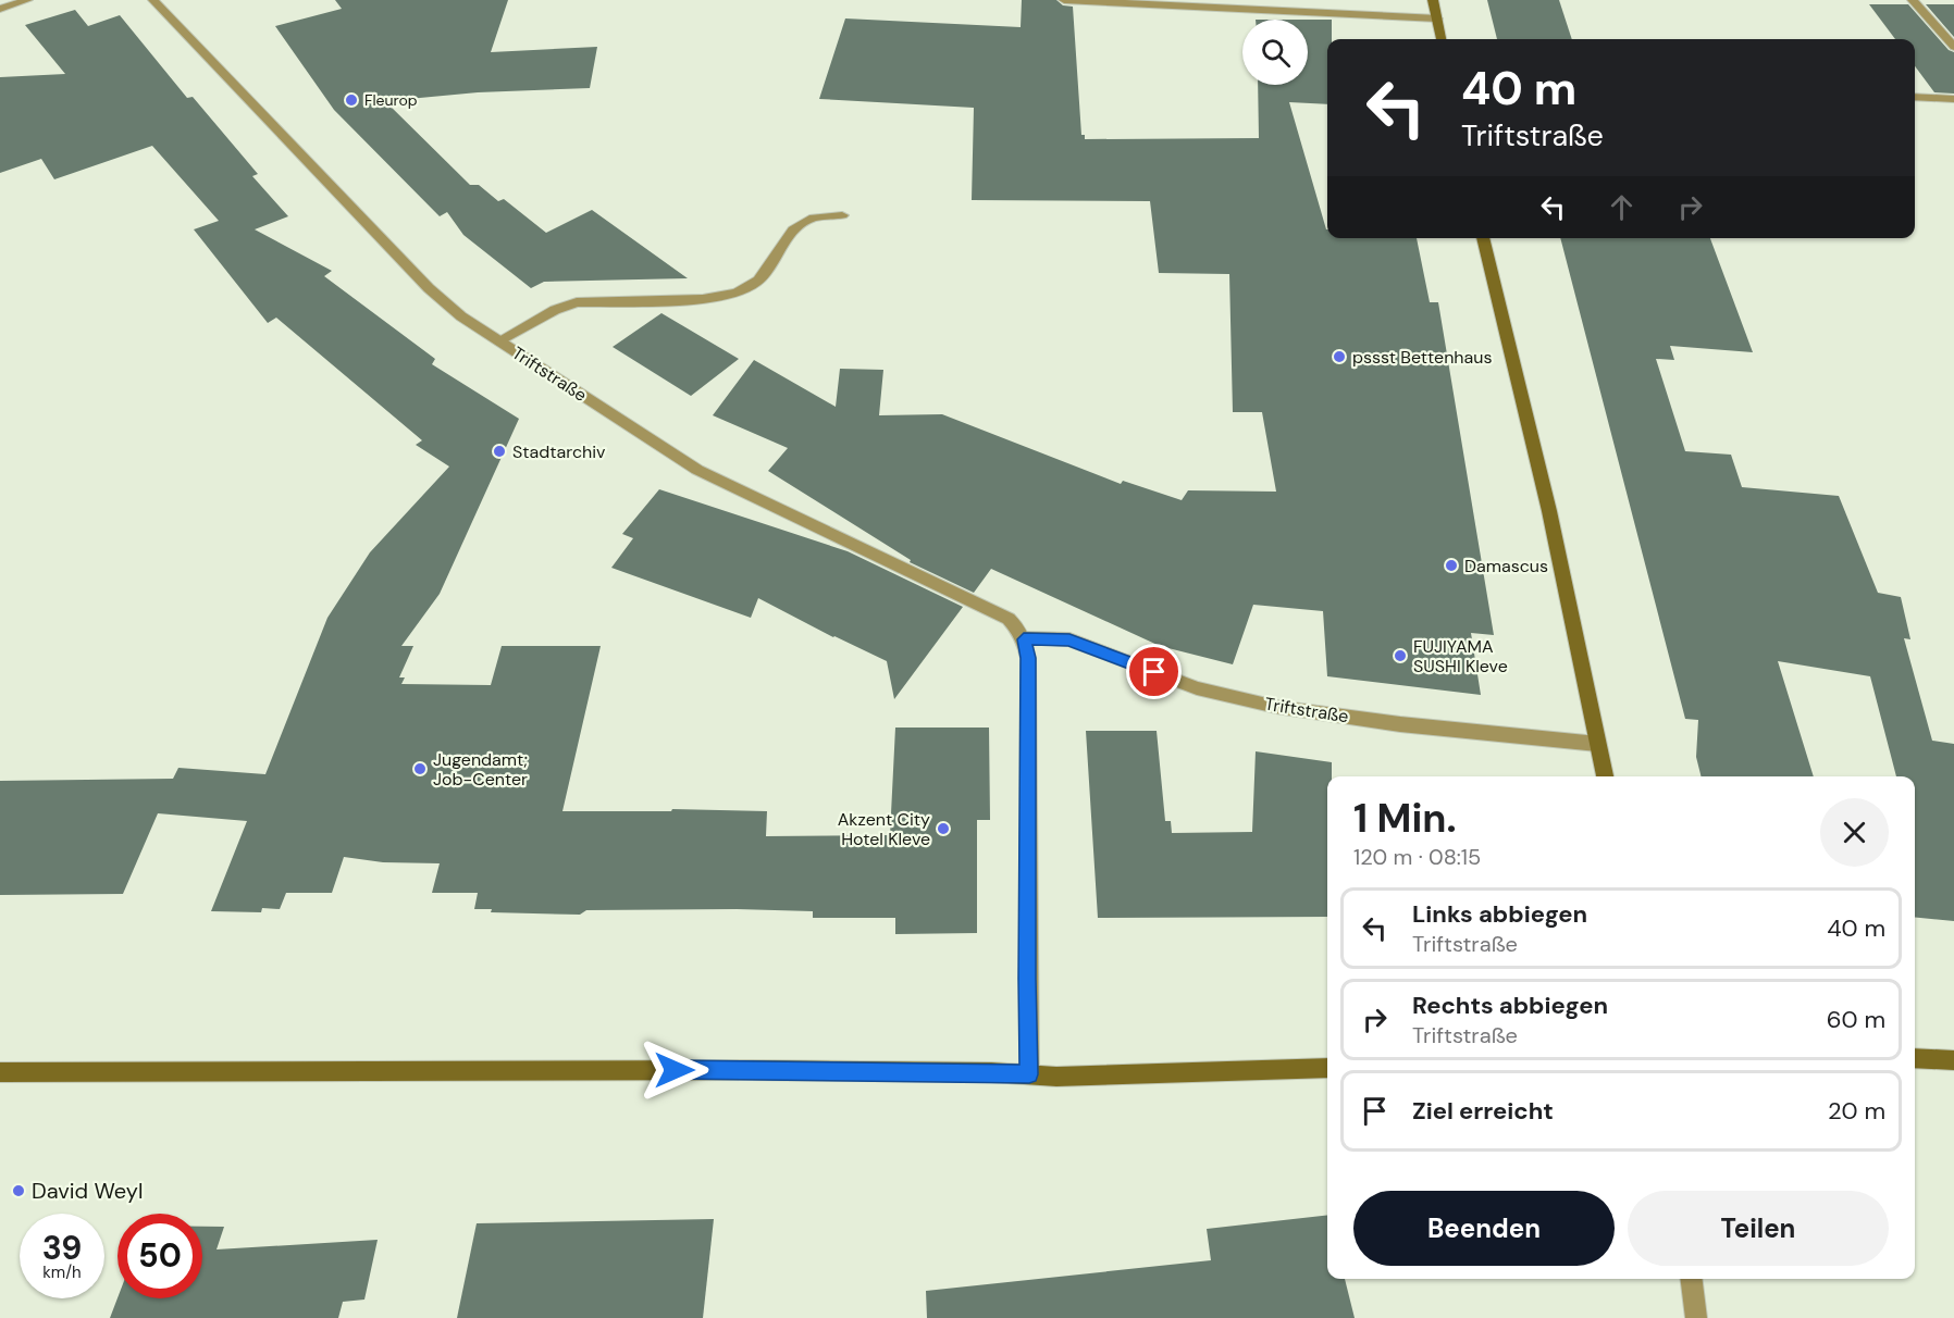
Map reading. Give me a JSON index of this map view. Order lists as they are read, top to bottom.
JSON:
{
  "streets": {
    "street": ["Triftstraße"]
  },
  "places": [
    "Fleurop",
    "pssst Bettenhaus",
    "Stadtarchiv",
    "Damascus",
    "FUJIYAMA SUSHI Kleve",
    "Jugendamt; Job-Center",
    "Akzent City Hotel Kleve",
    "David Weyl"
  ],
  "page": {
    "turn": ["40 m", "Triftstraße"],
    "heading": ["1 Min.", "120 m · 08:15"],
    "list": [
      {
        "name": "Links abbiegen",
        "note": "Triftstraße",
        "value": "40 m"
      },
      {
        "name": "Rechts abbiegen",
        "note": "Triftstraße",
        "value": "60 m"
      },
      {
        "name": "Ziel erreicht",
        "value": "20 m"
      }
    ],
    "buttons": ["Beenden", "Teilen"],
    "speed": "39 km/h",
    "limit": "50"
  }
}
